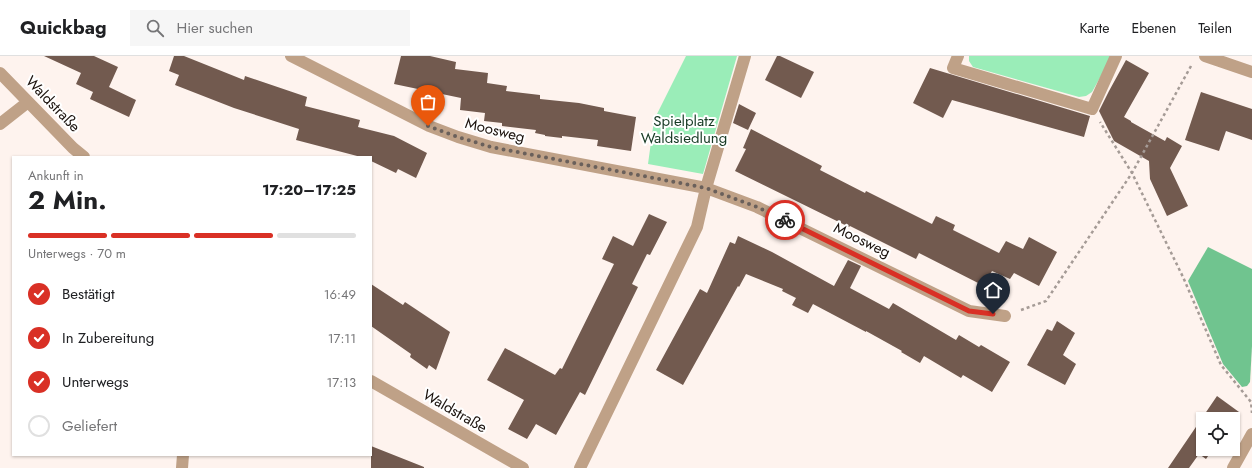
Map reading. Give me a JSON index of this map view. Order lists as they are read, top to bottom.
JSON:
{
  "streets": {
    "street": ["Waldstraße", "Moosweg"]
  },
  "parks": ["Spielplatz Waldsiedlung"],
  "page": {
    "header": "Quickbag",
    "search": "Hier suchen",
    "nav": ["Karte", "Ebenen", "Teilen"],
    "heading": ["2 Min.", "Ankunft in", "17:20–17:25"],
    "bar": "Unterwegs · 70 m",
    "list": [
      ["Bestätigt", "16:49"],
      ["In Zubereitung", "17:11"],
      ["Unterwegs", "17:13"],
      "Geliefert"
    ]
  }
}
